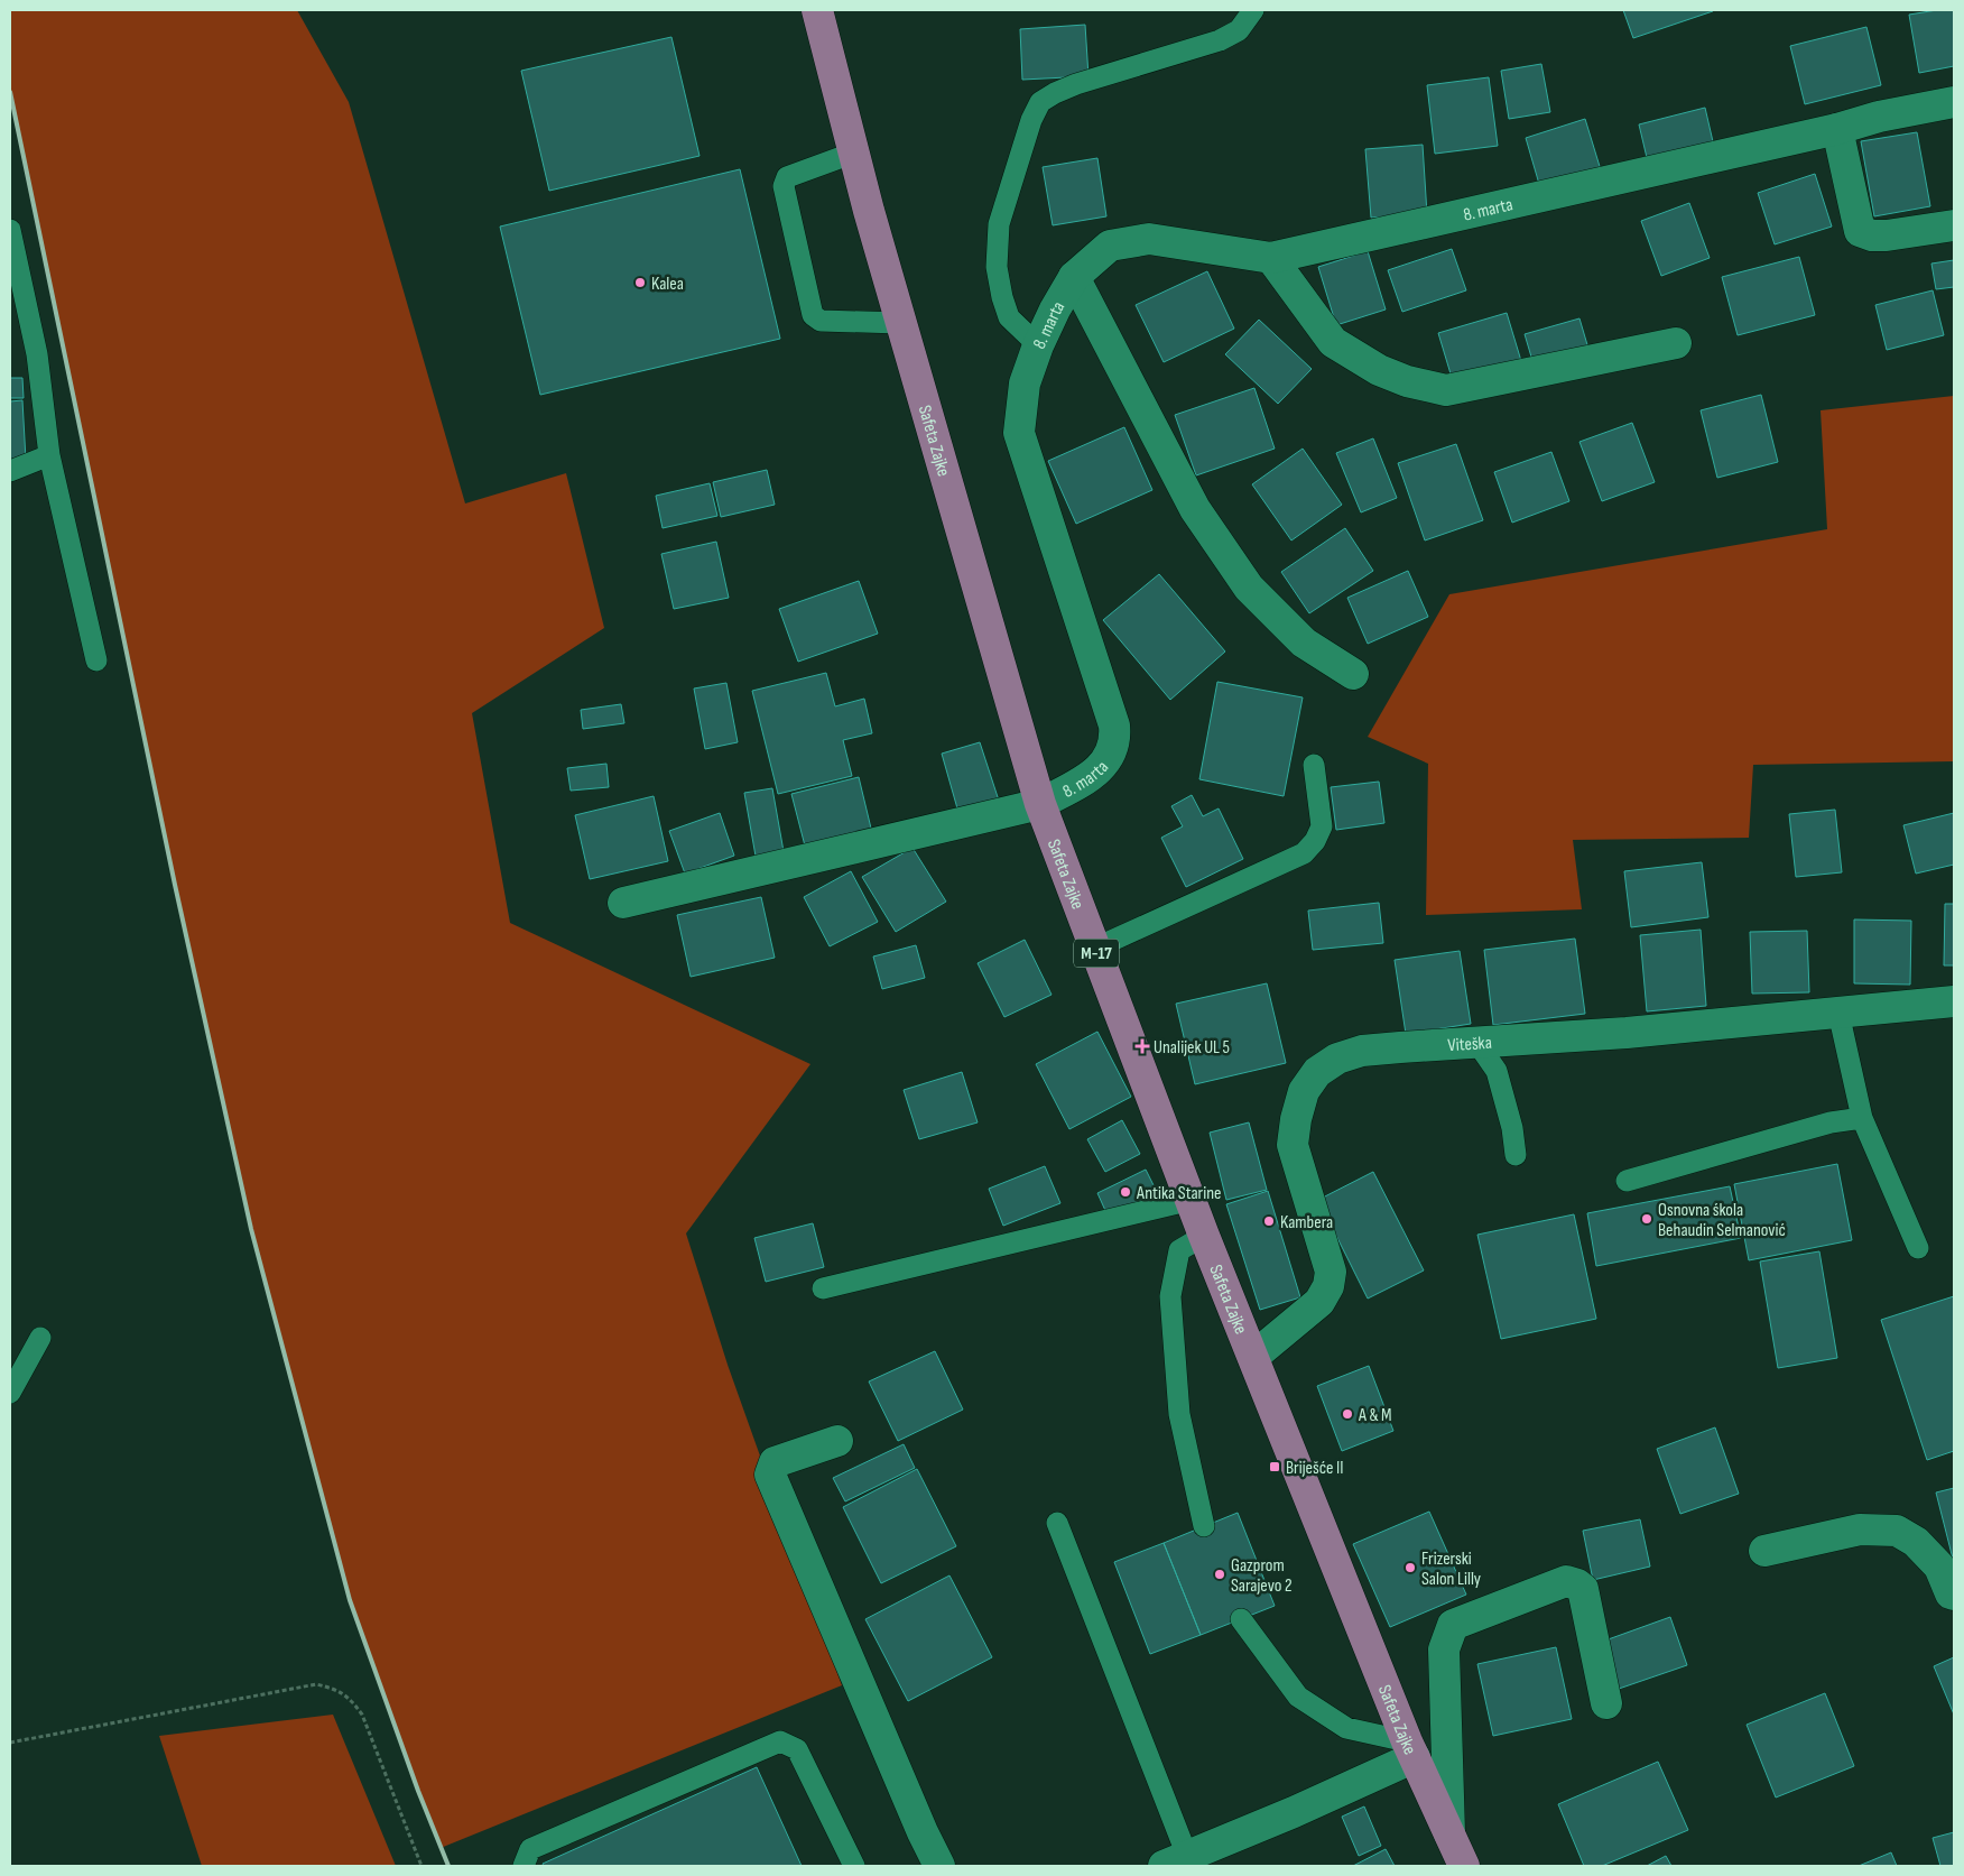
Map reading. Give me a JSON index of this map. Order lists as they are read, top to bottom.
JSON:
{
  "streets": {
    "main road": ["Safeta Zajke", "M-17"],
    "street": ["8. marta", "Viteška"]
  },
  "crossings": [
    ["8. marta", "Safeta Zajke"],
    ["Safeta Zajke", "Viteška"]
  ],
  "places": {
    "other": [
      "Kalea",
      "Antika Starine",
      "Osnovna śkola Behaudin Selmanović",
      "Kambera",
      "A & M",
      "Frizerski Salon Lilly",
      "Gazprom Sarajevo 2"
    ],
    "health": ["Unalijek UL 5"],
    "transit": ["Briješće II"]
  }
}
